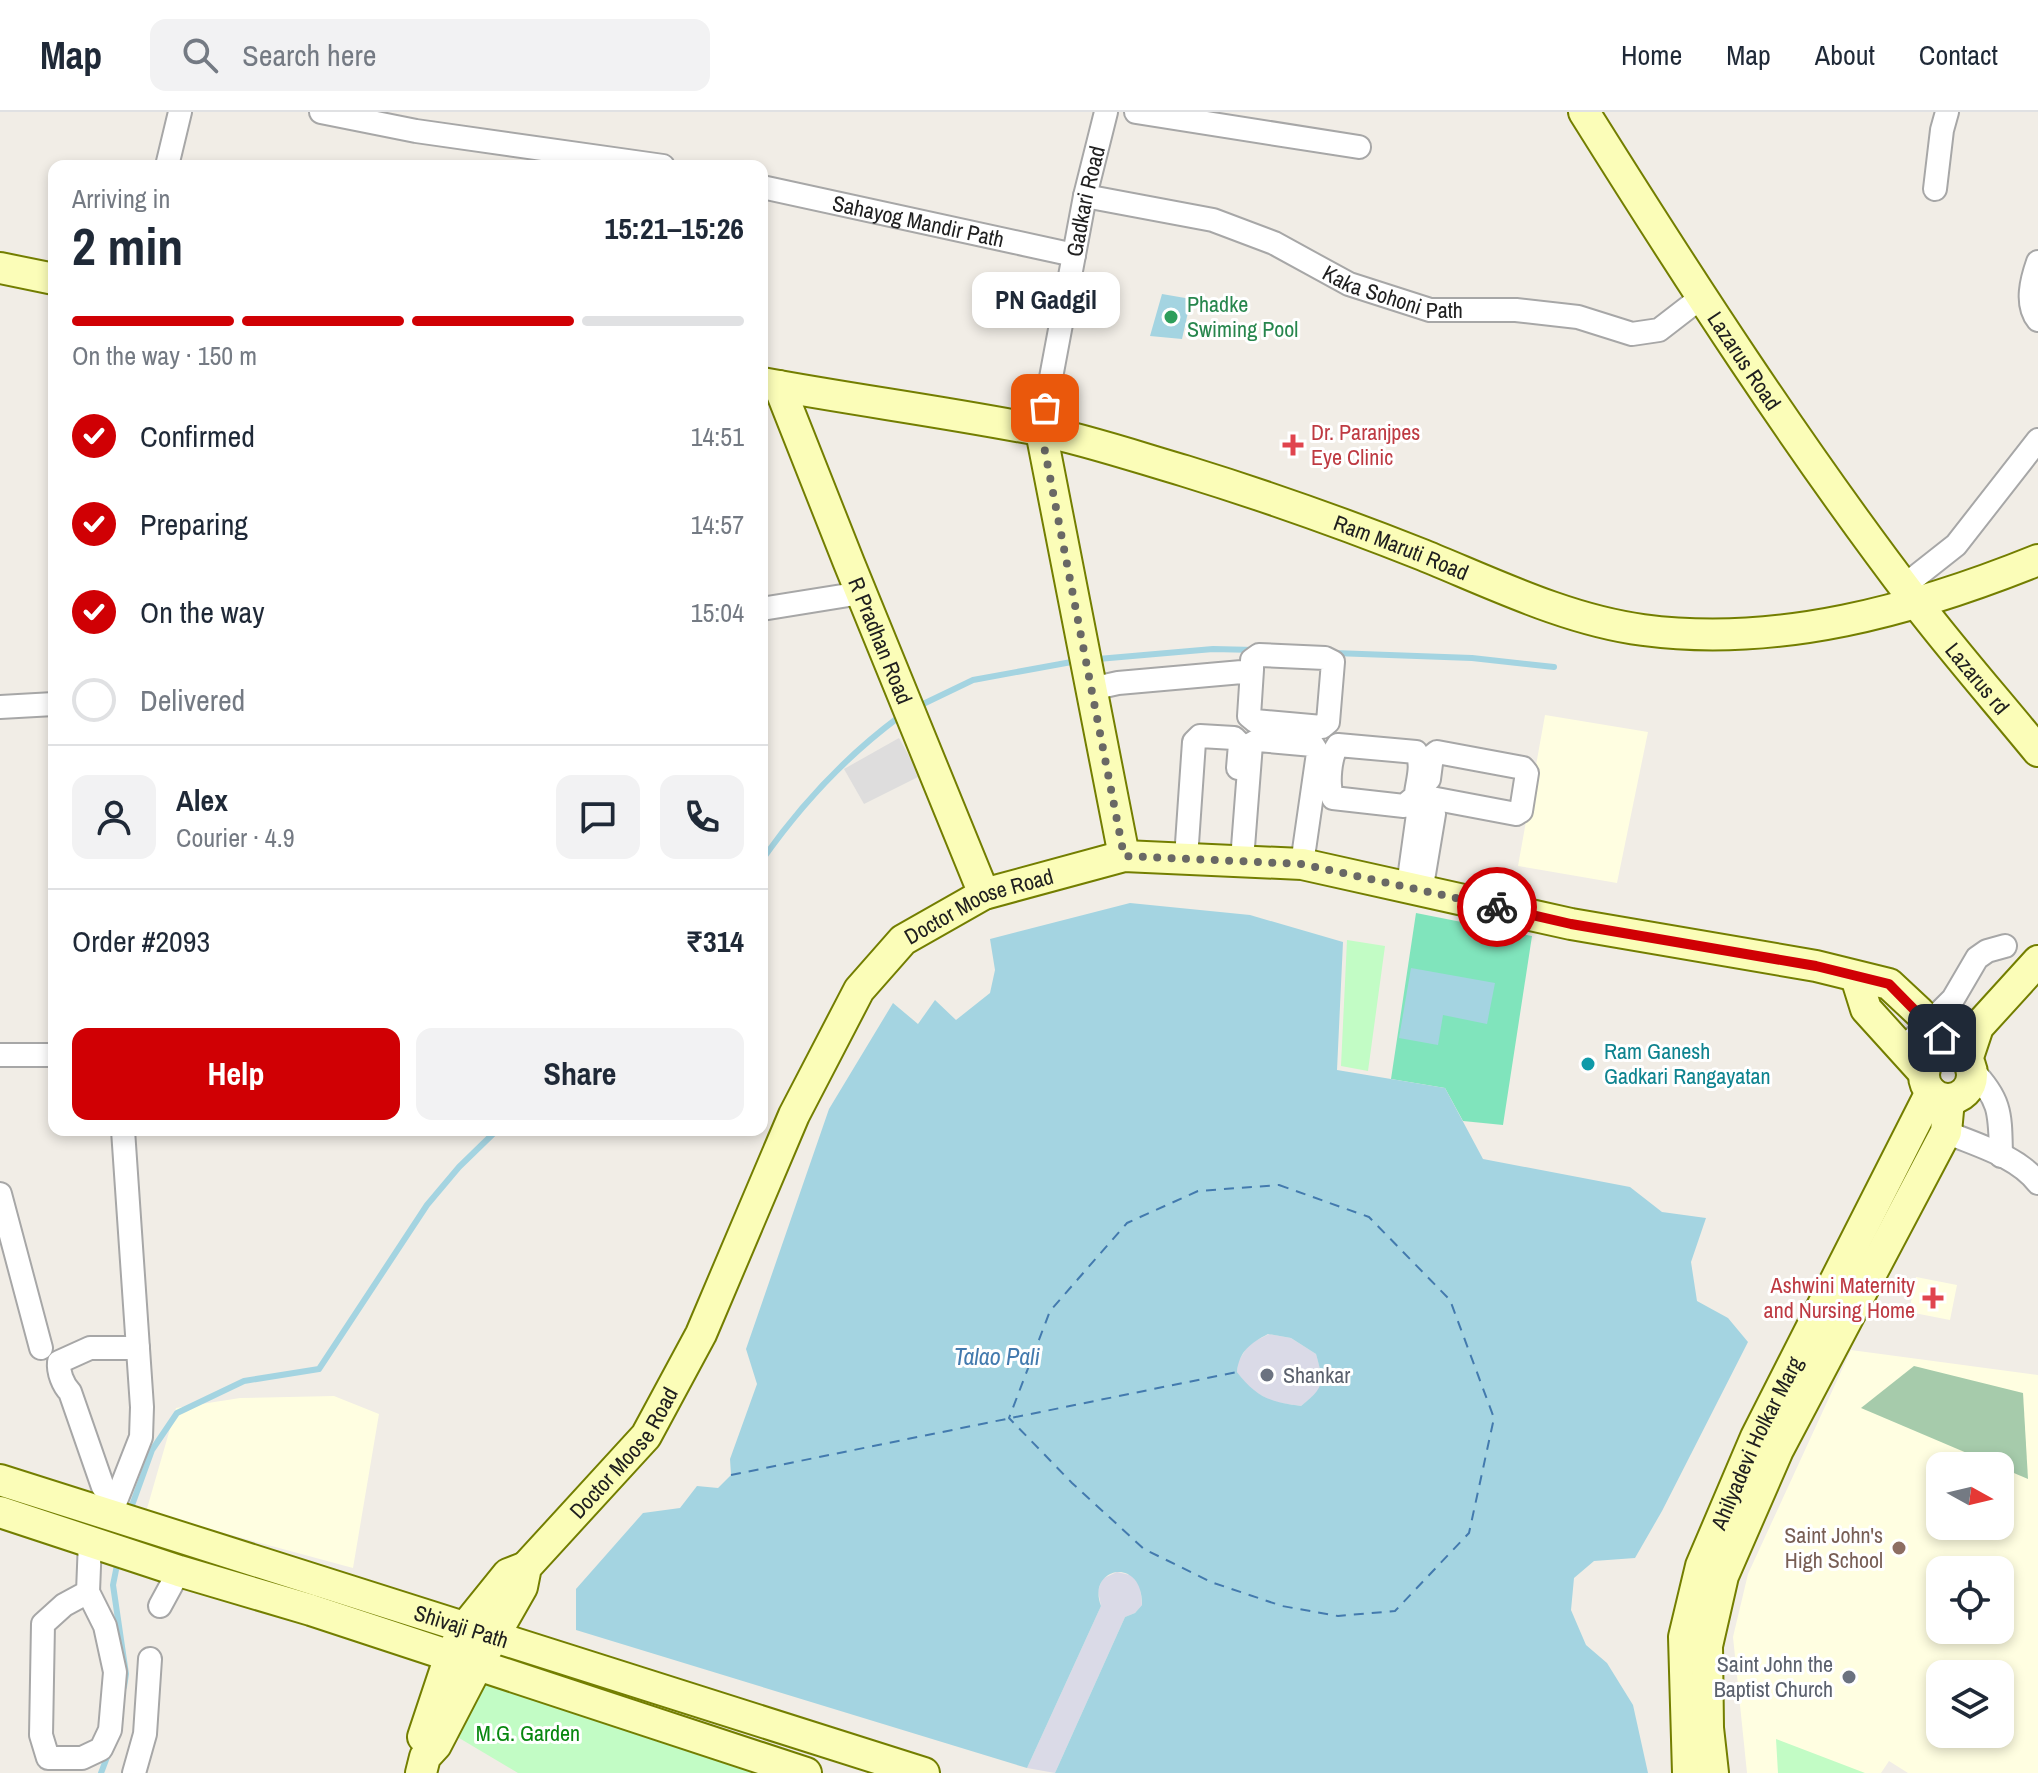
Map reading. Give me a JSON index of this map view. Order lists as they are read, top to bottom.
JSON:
{
  "streets": {
    "main road": [
      "Gadkari Road",
      "Lazarus Road",
      "Ram Maruti Road",
      "R Pradhan Road",
      "Lazarus rd",
      "Doctor Moose Road",
      "Ahilyadevi Holkar Marg",
      "Shivaji Path"
    ],
    "street": ["Sahayog Mandir Path", "Kaka Sohoni Path"]
  },
  "crossings": [
    ["Gadkari Road", "Sahayog Mandir Path"],
    ["Gadkari Road", "Kaka Sohoni Path"],
    ["Gadkari Road", "Ram Maruti Road"],
    ["Gadkari Road", "Doctor Moose Road"],
    ["Kaka Sohoni Path", "Lazarus Road"],
    ["Lazarus Road", "Ram Maruti Road"],
    ["Lazarus Road", "Lazarus rd"],
    ["Ram Maruti Road", "R Pradhan Road"],
    ["Ram Maruti Road", "Lazarus rd"],
    ["R Pradhan Road", "Doctor Moose Road"],
    ["Doctor Moose Road", "Ahilyadevi Holkar Marg"],
    ["Doctor Moose Road", "Shivaji Path"]
  ],
  "water": ["Talao Pali"],
  "parks": ["M.G. Garden"],
  "places": {
    "other": [
      "Phadke Swiming Pool",
      "PN Gadgil",
      "Ram Ganesh Gadkari Rangayatan",
      "Shankar",
      "Saint John's High School",
      "Saint John the Baptist Church"
    ],
    "health": ["Dr. Paranjpes Eye Clinic", "Ashwini Maternity and Nursing Home"]
  },
  "north": "right",
  "page": {
    "header": "Map",
    "search": "Search here",
    "nav": [
      "Home",
      "Map",
      "About",
      "Contact"
    ],
    "heading": ["2 min", "Arriving in", "15:21–15:26"],
    "panel": [
      "Alex",
      "Courier · 4.9",
      "Order #2093",
      "₹314"
    ],
    "bubble": "PN Gadgil",
    "bar": "On the way · 150 m",
    "list": [
      ["Confirmed", "14:51"],
      ["Preparing", "14:57"],
      ["On the way", "15:04"],
      "Delivered"
    ],
    "buttons": ["Help", "Share"]
  }
}
